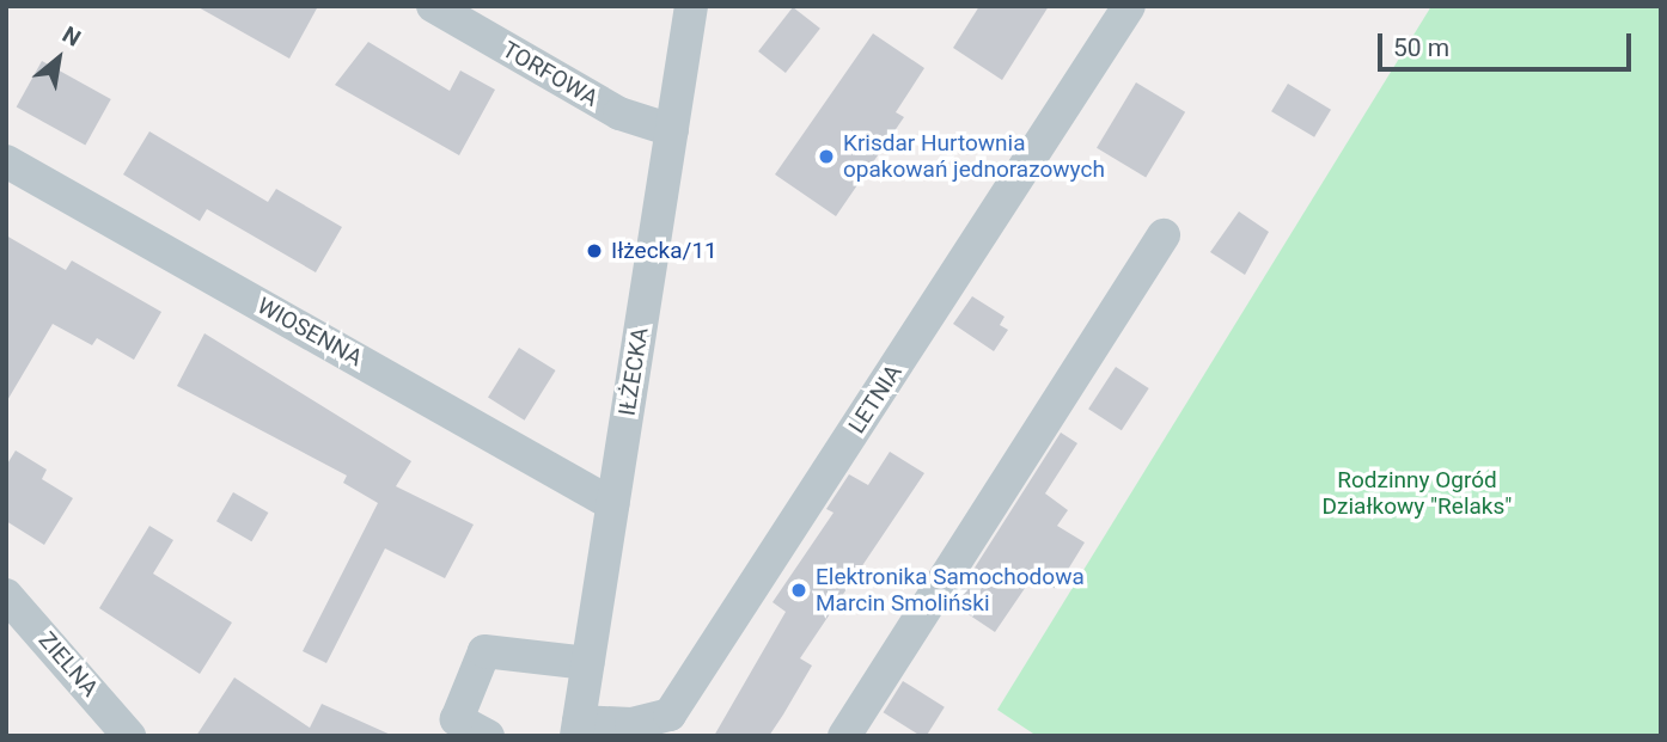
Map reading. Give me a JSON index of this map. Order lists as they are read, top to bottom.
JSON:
{
  "streets": {
    "street": [
      "TORFOWA",
      "WIOSENNA",
      "IŁŻECKA",
      "LETNIA",
      "ZIELNA"
    ]
  },
  "crossings": [
    ["TORFOWA", "IŁŻECKA"],
    ["WIOSENNA", "IŁŻECKA"],
    ["IŁŻECKA", "LETNIA"]
  ],
  "parks": ["Rodzinny Ogród Działkowy \"Relaks\""],
  "places": ["Krisdar Hurtownia opakowań jednorazowych", "Iłżecka/11", "Elektronika Samochodowa Marcin Smoliński"],
  "scale_bar": "50 m",
  "north": "top right"
}
